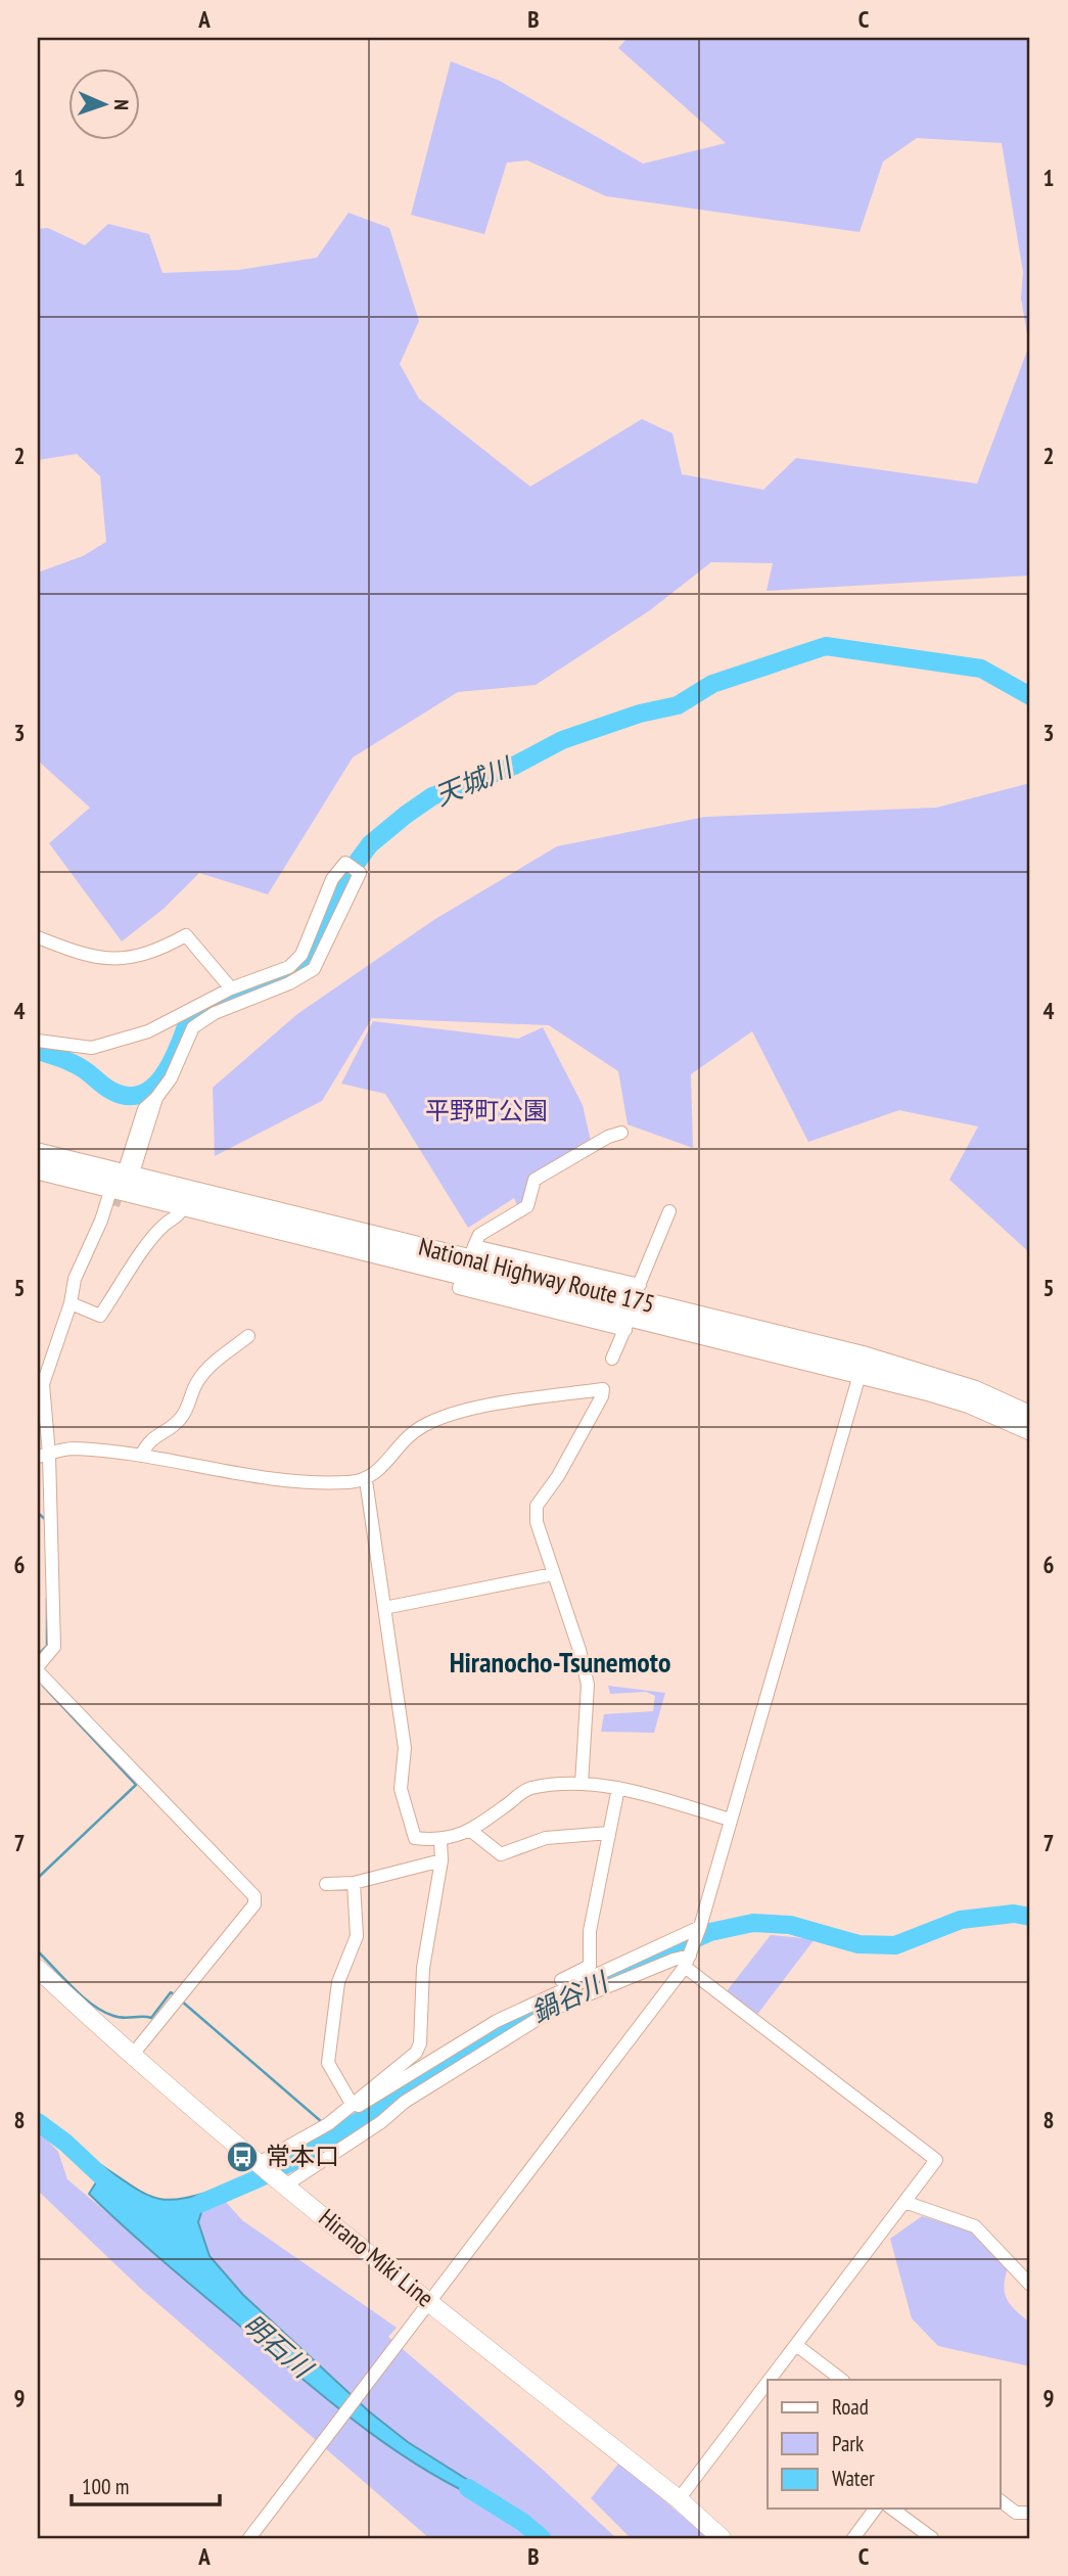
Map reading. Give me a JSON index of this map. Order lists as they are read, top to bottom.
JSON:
{
  "streets": {
    "highway": ["National Highway Route 175"],
    "main road": ["Hirano Miki Line"]
  },
  "districts": ["Hiranocho-Tsunemoto"],
  "water": ["天城川", "鍋谷川", "明石川"],
  "parks": ["平野町公園"],
  "places": {
    "bus stop": ["常本口"]
  },
  "legend": ["Road", "Park", "Water"],
  "scale_bar": "100 m",
  "north": "right",
  "grid": {
    "columns": ["A", "B", "C"],
    "rows": [
      "1",
      "2",
      "3",
      "4",
      "5",
      "6",
      "7",
      "8",
      "9"
    ]
  }
}
